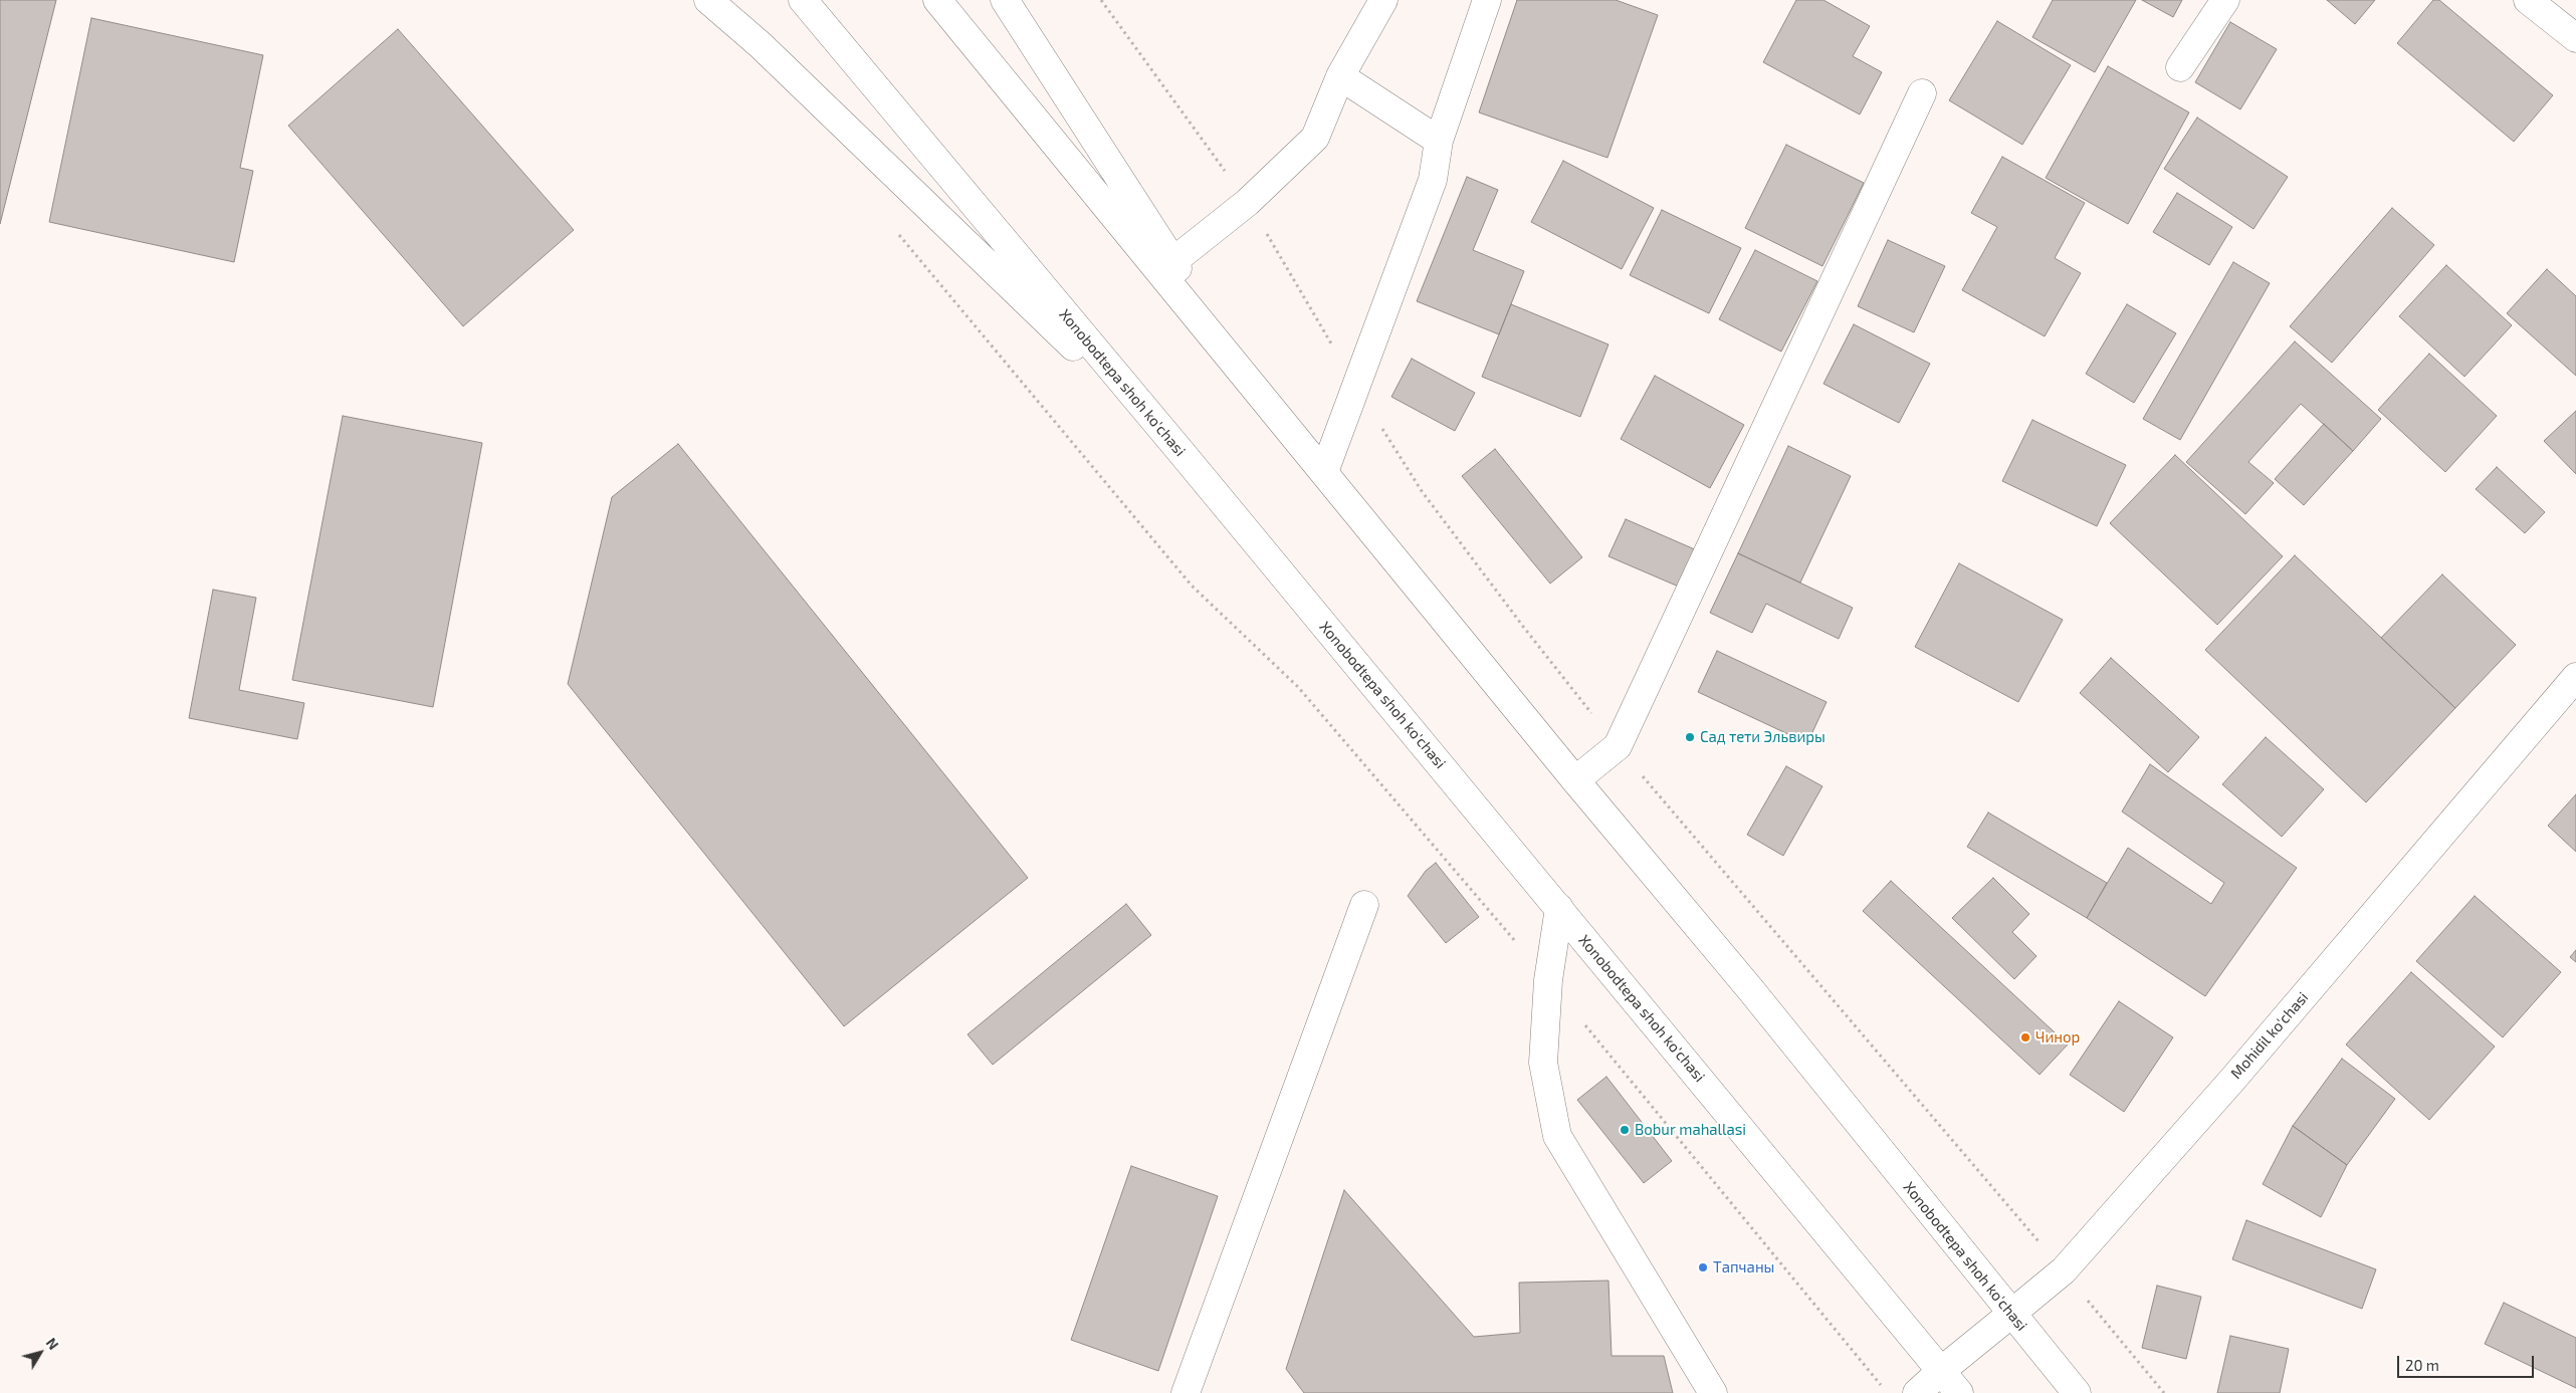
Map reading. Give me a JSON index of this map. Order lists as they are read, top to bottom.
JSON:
{
  "streets": {
    "main road": ["Xonobodtepa shoh ko'chasi", "Mohidil ko'chasi"]
  },
  "crossings": [
    ["Xonobodtepa shoh ko'chasi", "Mohidil ko'chasi"]
  ],
  "places": [
    "Сад тети Эльвиры",
    "Чинор",
    "Bobur mahallasi",
    "Тапчаны"
  ],
  "scale_bar": "20 m",
  "north": "top right"
}
